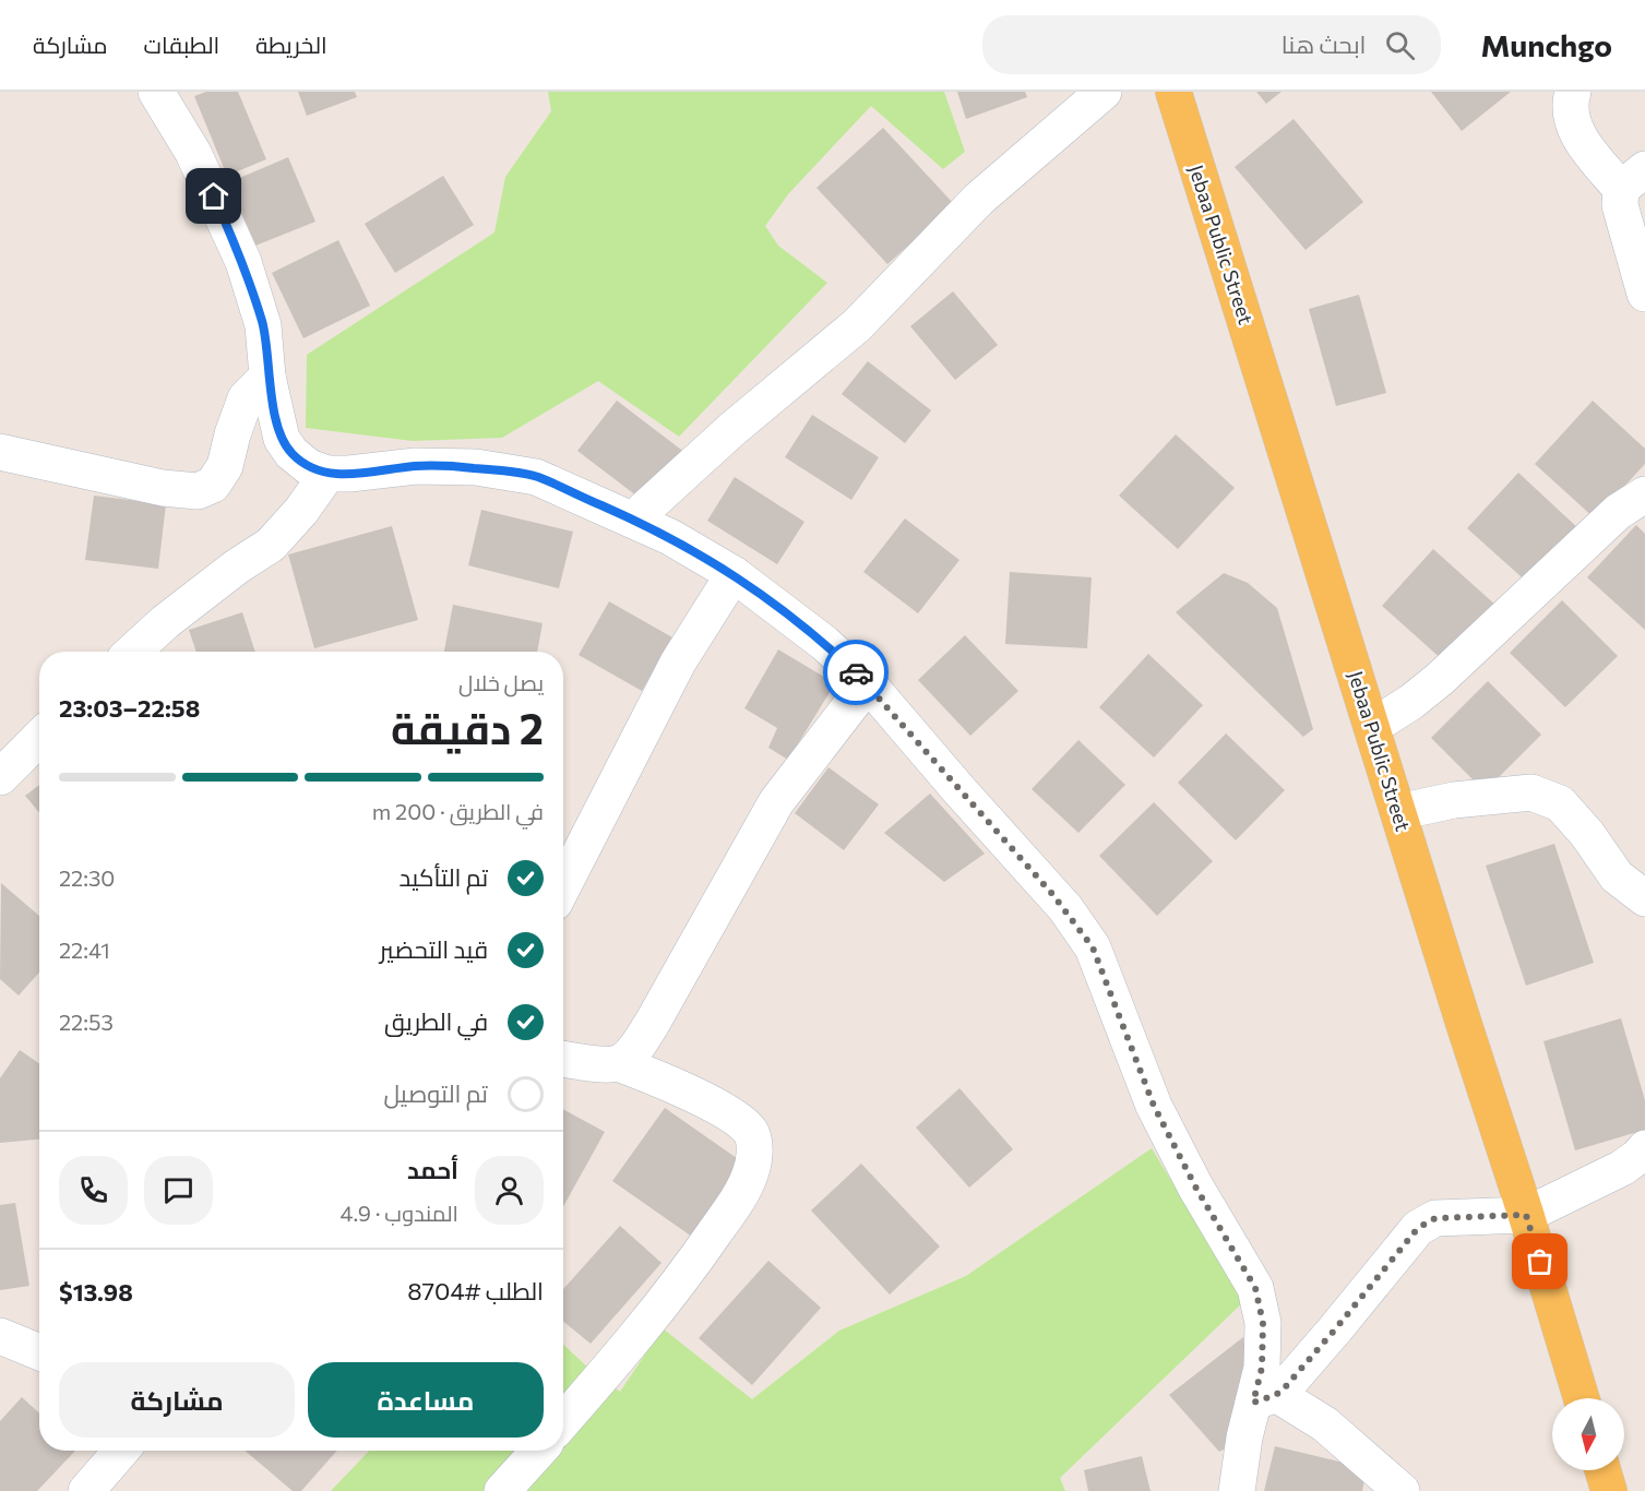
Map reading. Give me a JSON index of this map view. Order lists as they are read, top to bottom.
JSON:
{
  "streets": {
    "main road": ["Jebaa Public Street"]
  },
  "north": "bottom",
  "page": {
    "header": "Munchgo",
    "search": "ابحث هنا",
    "nav": ["الخريطة", "الطبقات", "مشاركة"],
    "heading": ["2 دقيقة", "يصل خلال", "22:58–23:03"],
    "panel": [
      "أحمد",
      "المندوب · 4.9",
      "الطلب #8704",
      "$13.98"
    ],
    "bar": "في الطريق · 200 m",
    "list": [
      ["تم التأكيد", "22:30"],
      ["قيد التحضير", "22:41"],
      ["في الطريق", "22:53"],
      "تم التوصيل"
    ],
    "buttons": ["مساعدة", "مشاركة"]
  }
}
